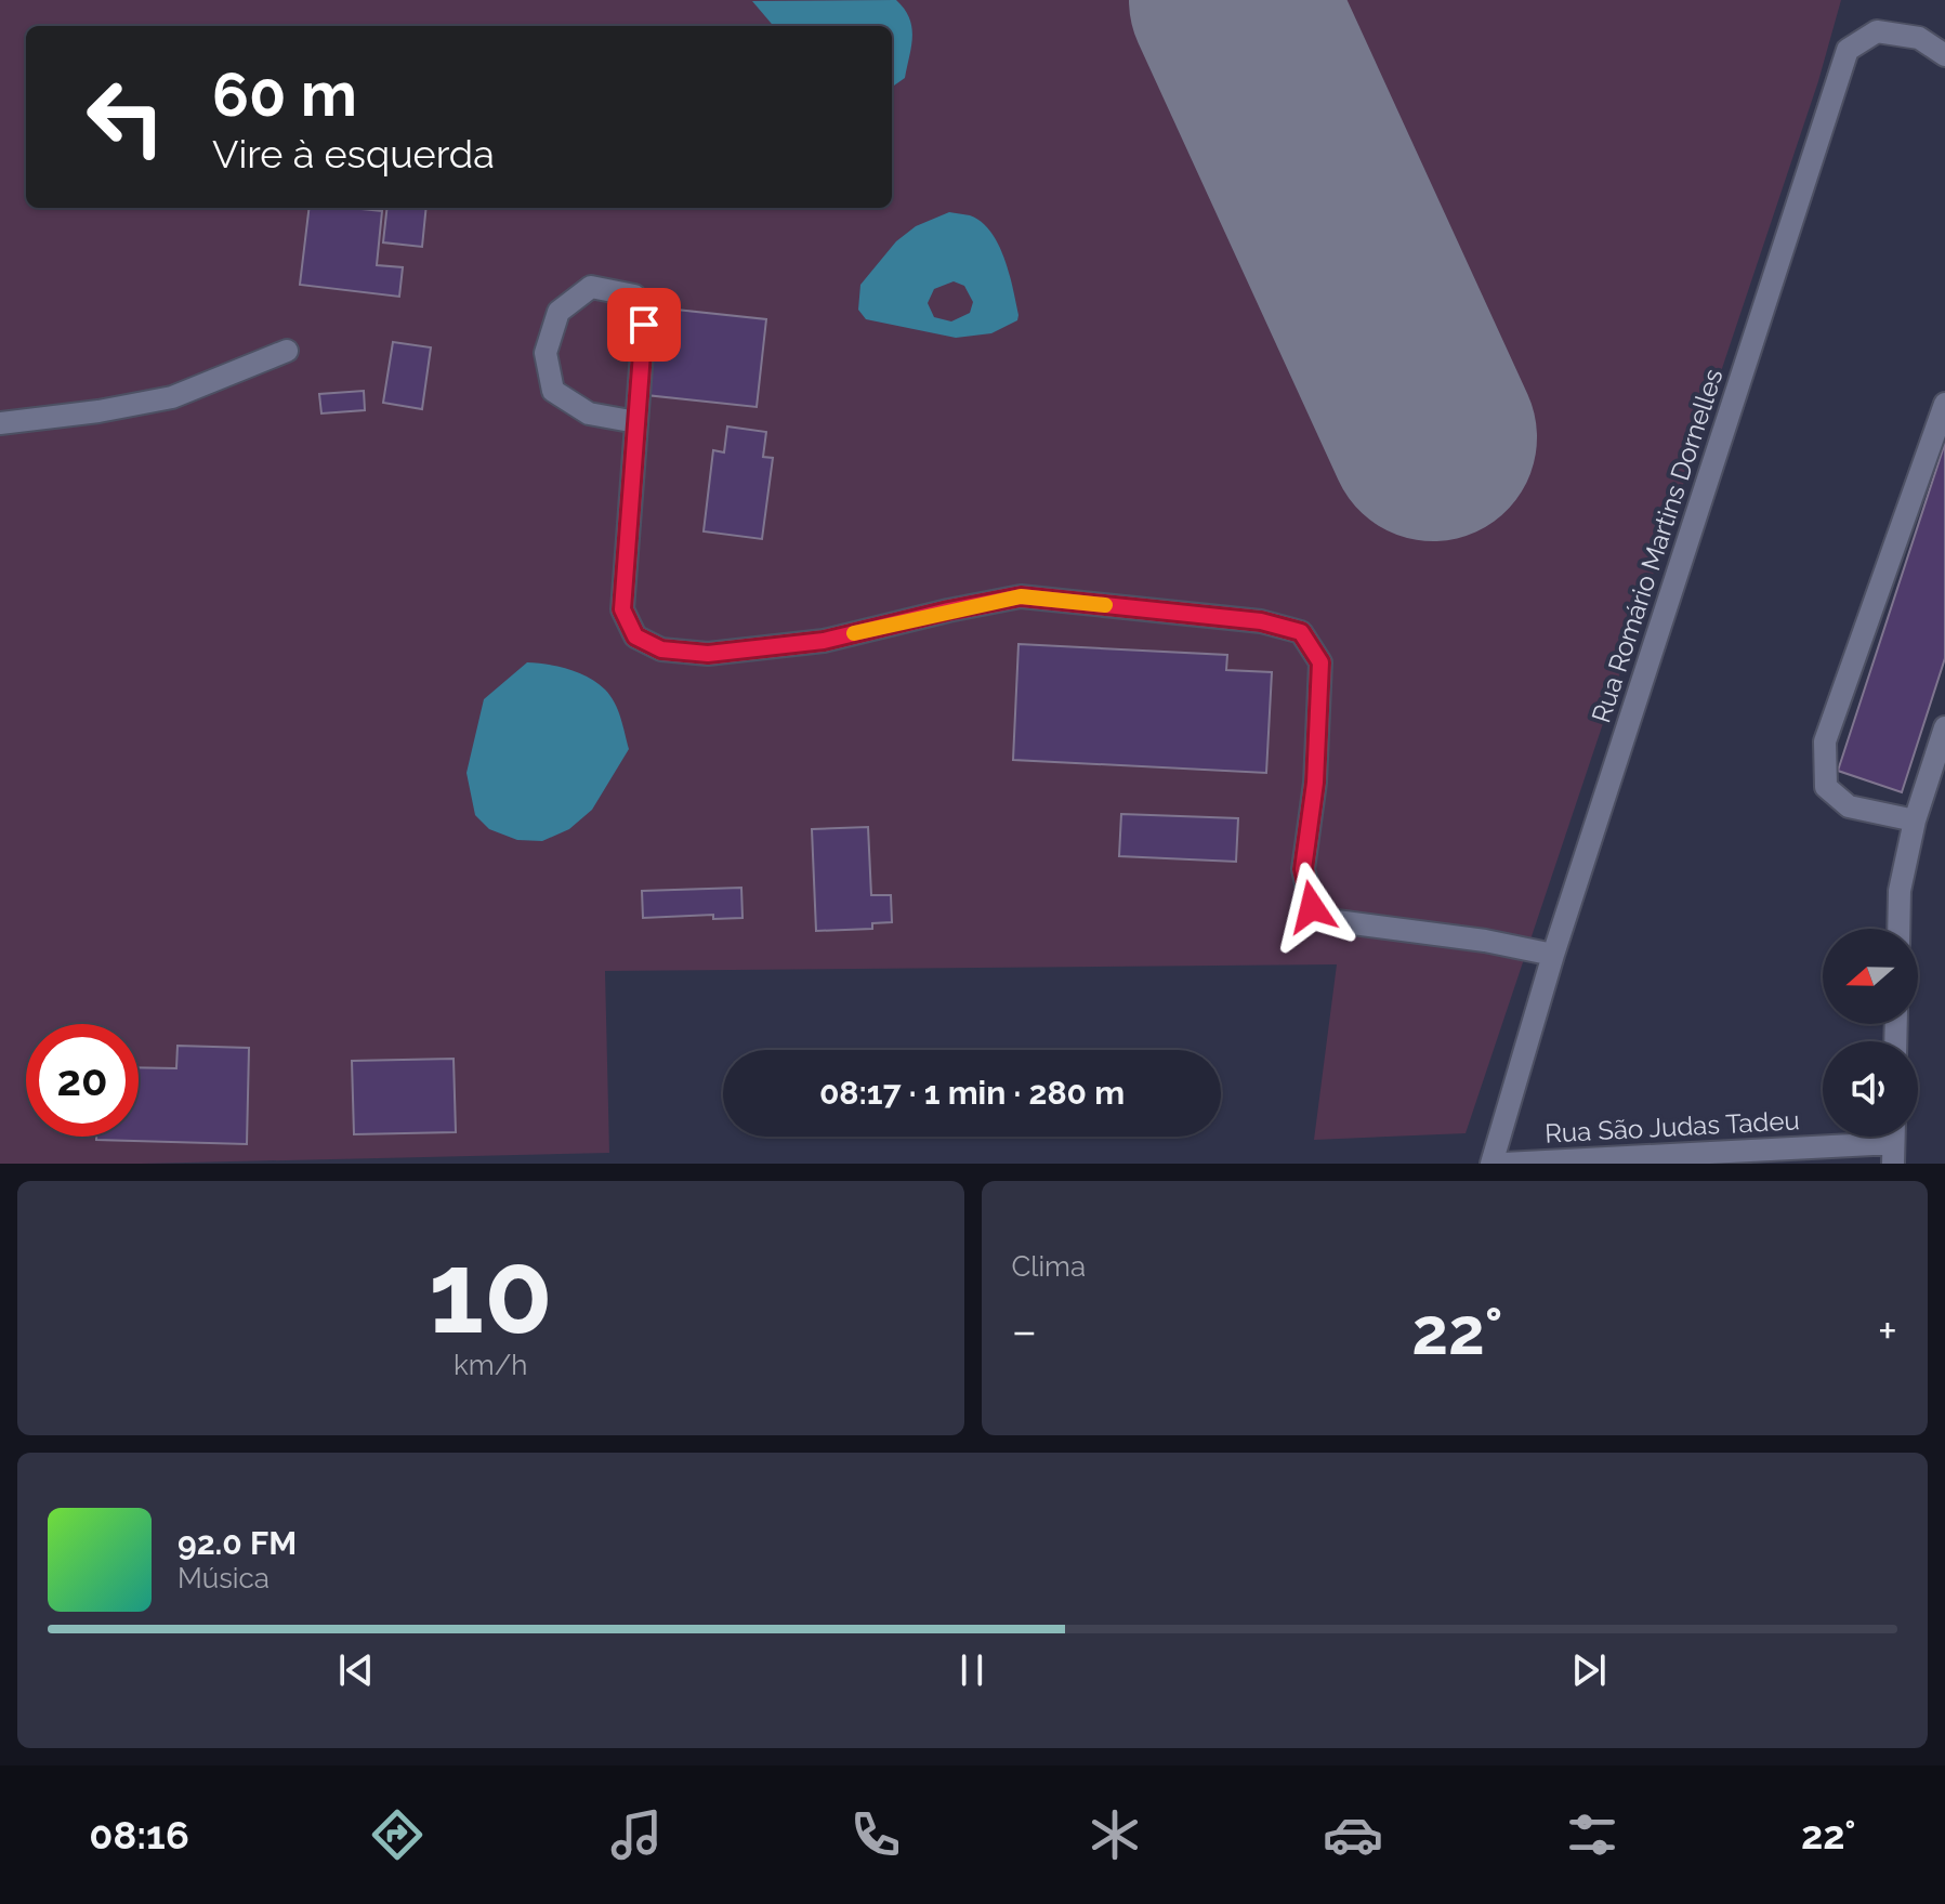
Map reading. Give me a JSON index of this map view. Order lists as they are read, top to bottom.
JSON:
{
  "streets": {
    "street": ["Rua Romário Martins Dornelles", "Rua São Judas Tadeu"]
  },
  "north": "left",
  "page": {
    "turn": ["60 m", "Vire à esquerda"],
    "limit": "20",
    "trip": "08:17 · 1 min · 280 m",
    "tile": [
      ["10", "km/h"],
      "Clima"
    ],
    "heat": ["−", "22°", "+"],
    "song": ["92.0 FM", "Música"],
    "tabs": ["08:16", "22°"]
  }
}
